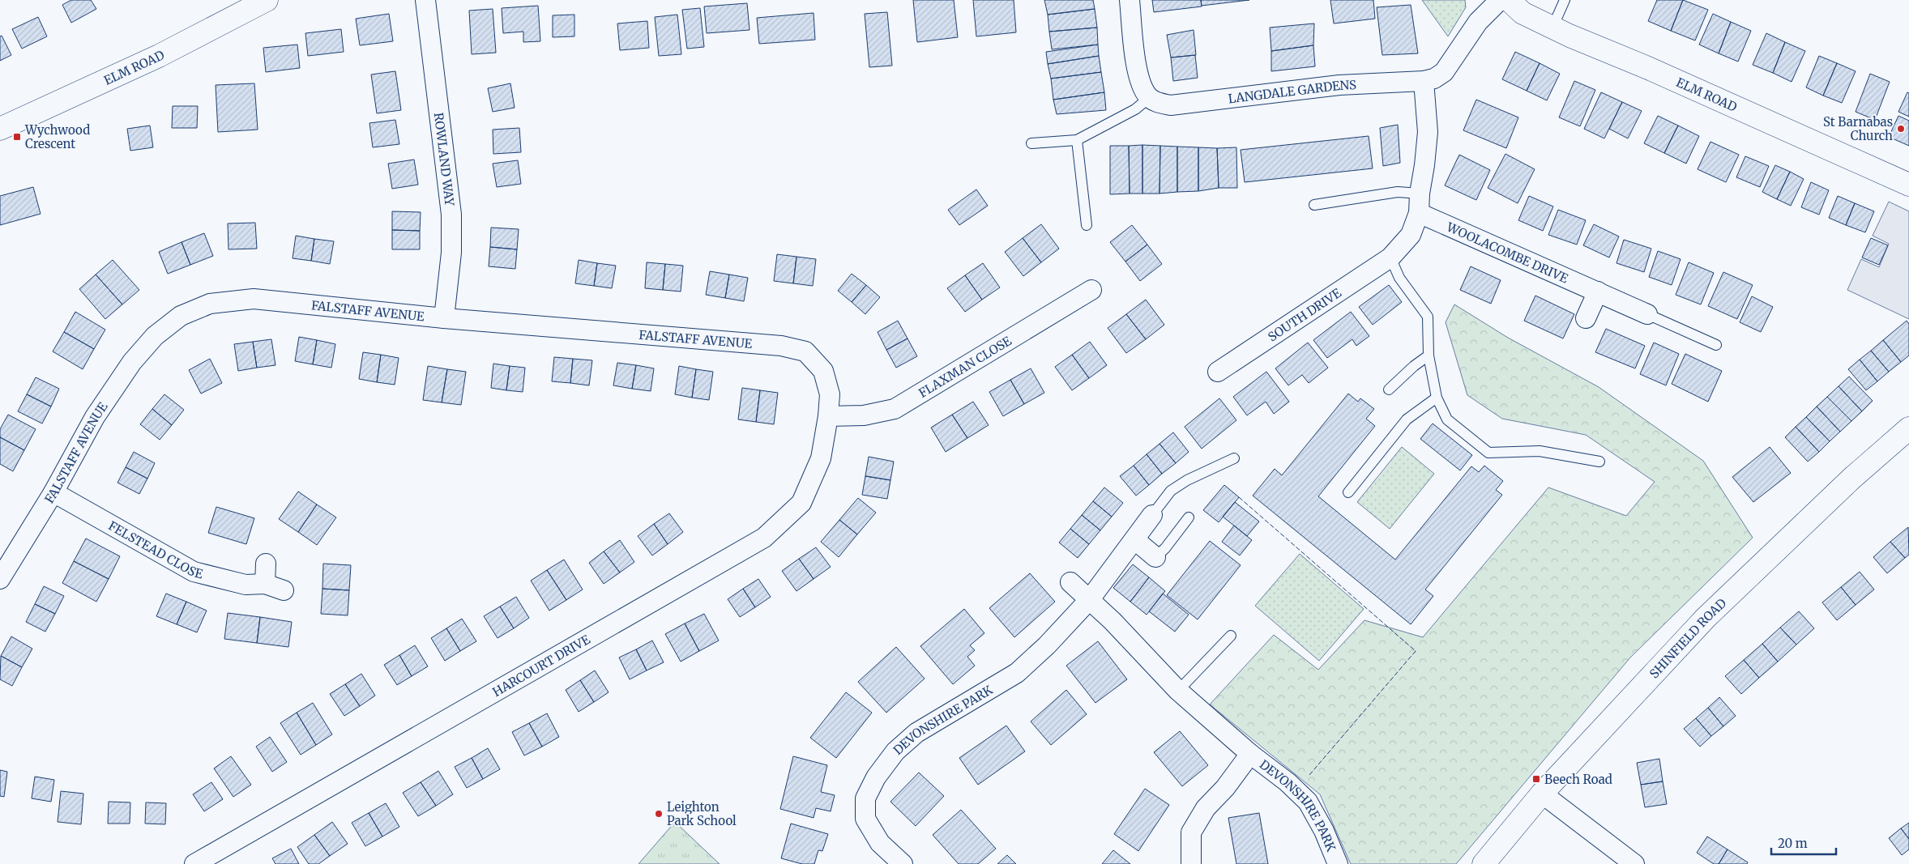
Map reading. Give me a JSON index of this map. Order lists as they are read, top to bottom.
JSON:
{
  "streets": {
    "main road": ["ELM ROAD", "SHINFIELD ROAD"],
    "street": [
      "LANGDALE GARDENS",
      "ROWLAND WAY",
      "WOOLACOMBE DRIVE",
      "FALSTAFF AVENUE",
      "SOUTH DRIVE",
      "FLAXMAN CLOSE",
      "FELSTEAD CLOSE",
      "HARCOURT DRIVE",
      "DEVONSHIRE PARK"
    ]
  },
  "crossings": [
    ["ROWLAND WAY", "FALSTAFF AVENUE"],
    ["FALSTAFF AVENUE", "FLAXMAN CLOSE"],
    ["FALSTAFF AVENUE", "FELSTEAD CLOSE"],
    ["FALSTAFF AVENUE", "HARCOURT DRIVE"],
    ["FLAXMAN CLOSE", "HARCOURT DRIVE"]
  ],
  "places": {
    "other": ["St Barnabas Church", "Leighton Park School"],
    "transit": ["Wychwood Crescent", "Beech Road"]
  },
  "scale_bar": "20 m"
}
